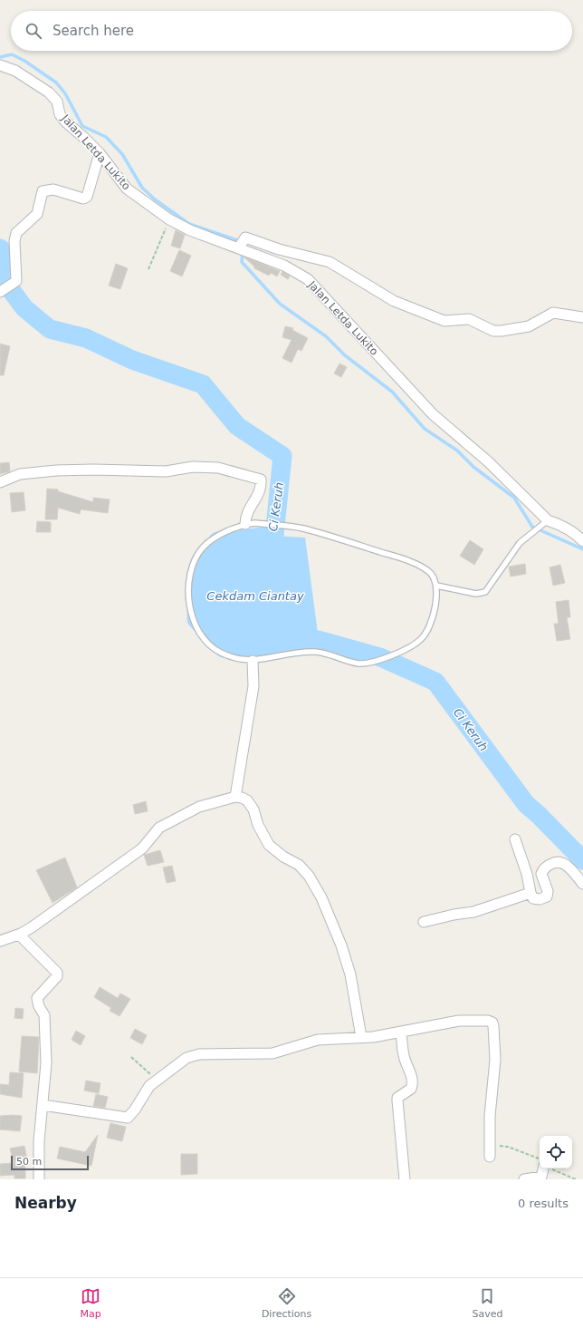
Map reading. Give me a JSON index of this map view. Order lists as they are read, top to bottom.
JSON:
{
  "streets": {
    "street": ["Jalan Letda Lukito"]
  },
  "water": ["Ci Keruh", "Cekdam Ciantay"],
  "scale_bar": "50 m",
  "page": {
    "search": "Search here",
    "scale": "50 m",
    "heading": ["Nearby", "0 results"],
    "nav": ["Map", "Directions", "Saved"]
  }
}
